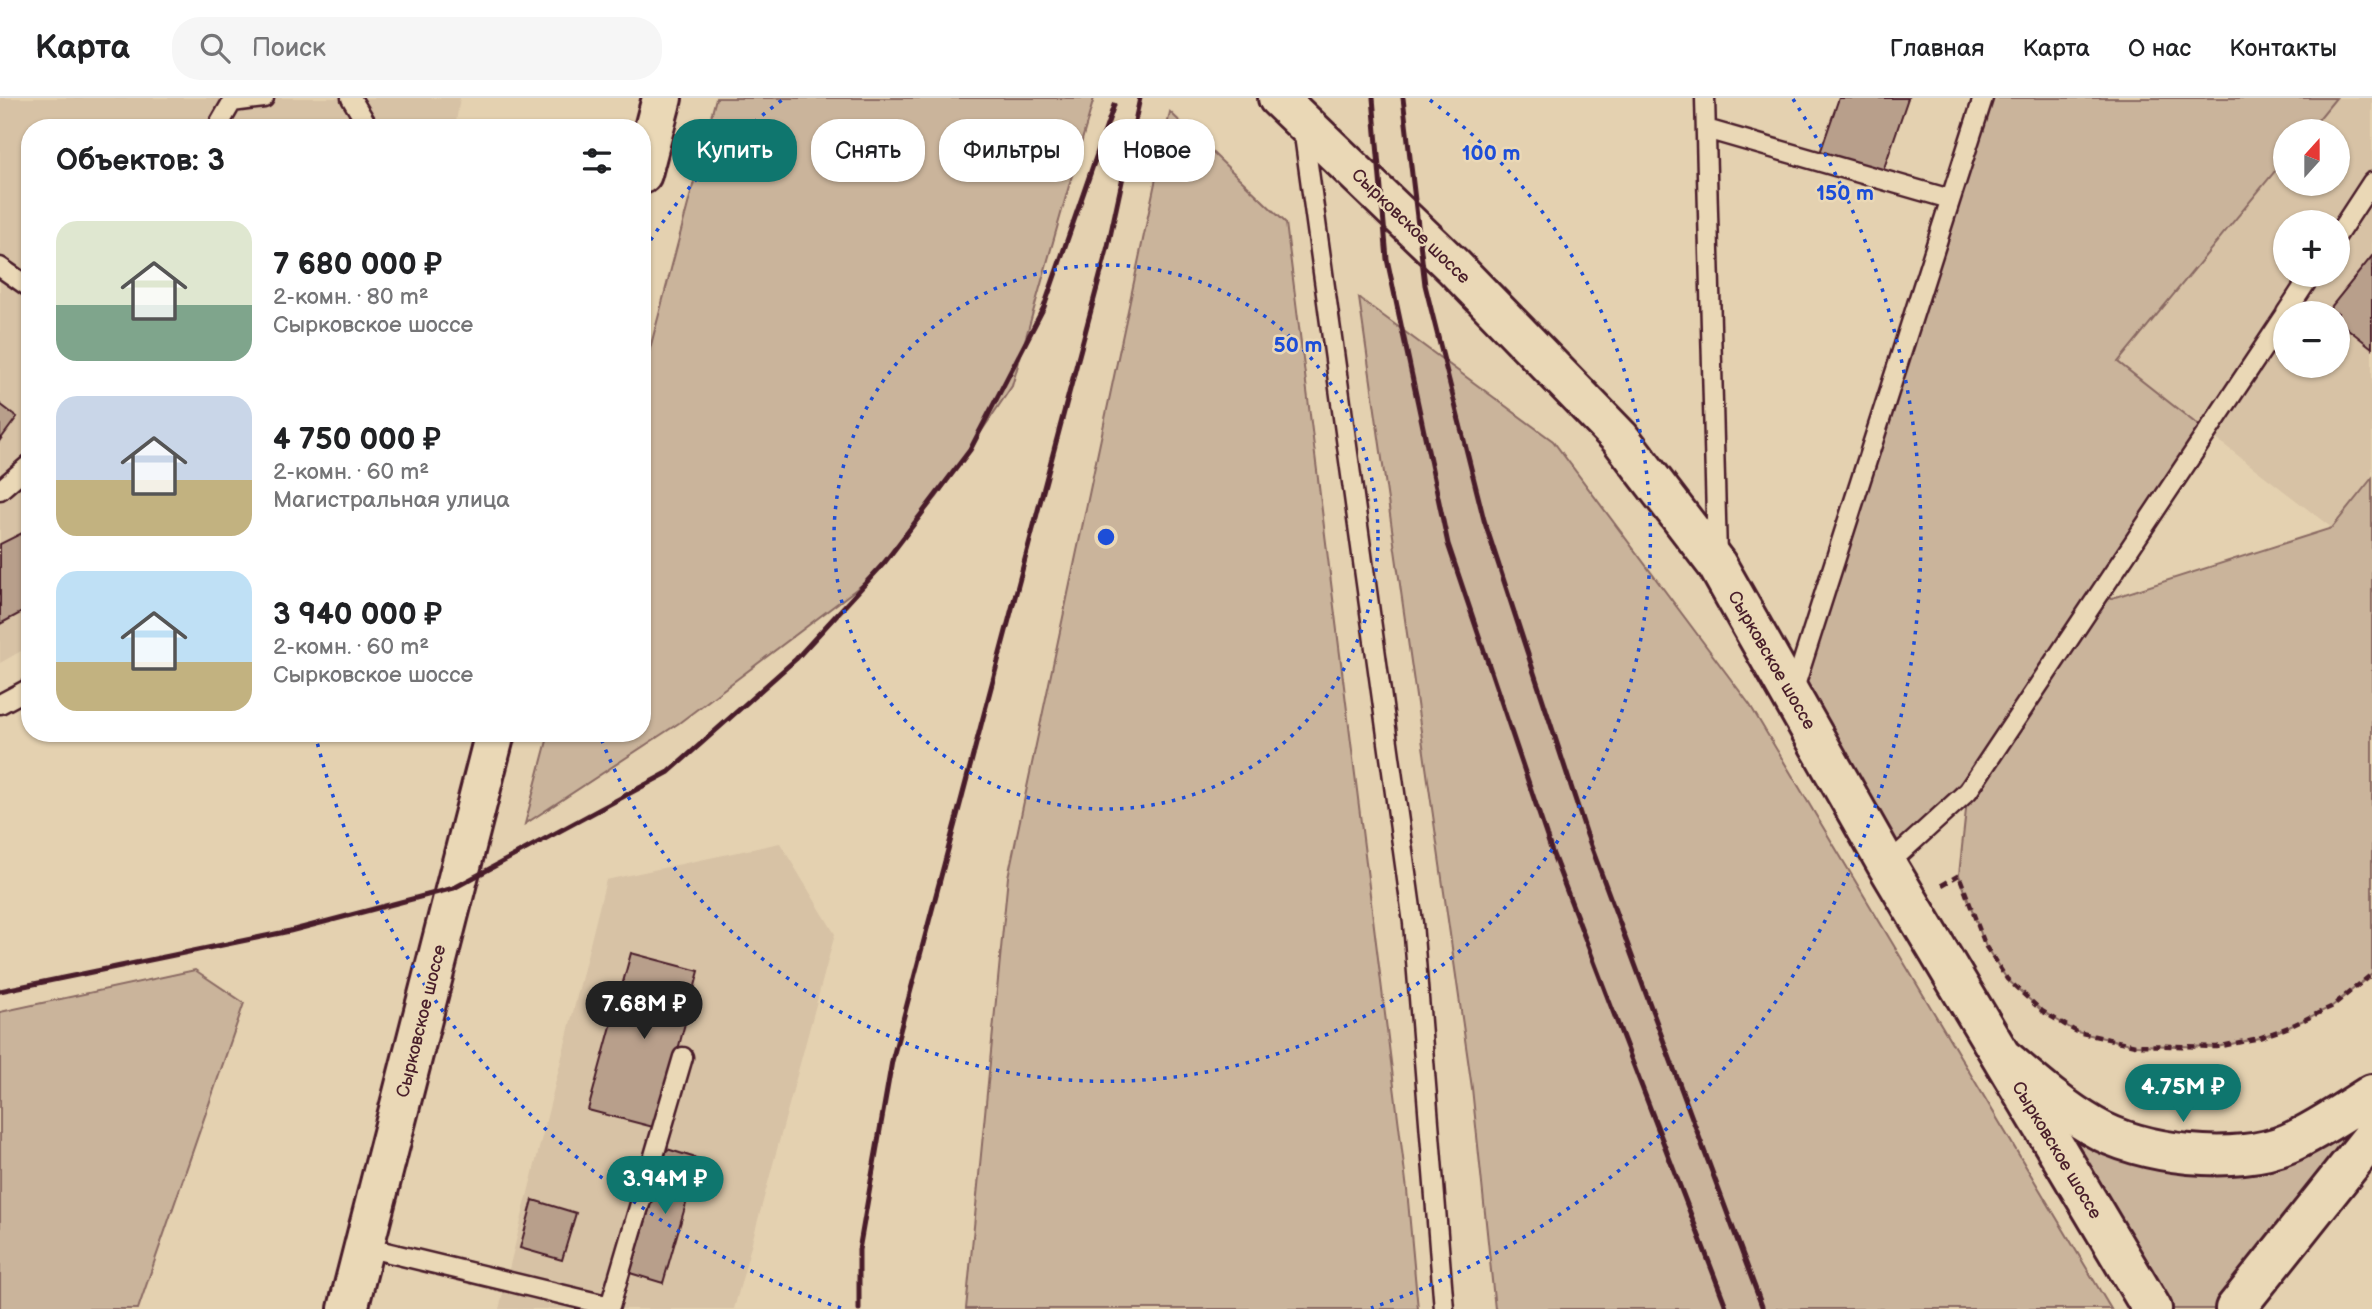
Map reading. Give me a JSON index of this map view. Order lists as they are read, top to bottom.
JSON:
{
  "streets": {
    "main road": ["Сырковское шоссе"]
  },
  "north": "top",
  "page": {
    "header": "Карта",
    "search": "Поиск",
    "nav": [
      "Главная",
      "Карта",
      "О нас",
      "Контакты"
    ],
    "map_buttons": ["+", "−"],
    "chip": [
      "Купить",
      "Снять",
      "Фильтры",
      "Новое"
    ],
    "heading": "Объектов: 3",
    "list": [
      {
        "name": "7 680 000 ₽",
        "note": "2-комн. · 80 m² · Сырковское шоссе"
      },
      {
        "name": "4 750 000 ₽",
        "note": "2-комн. · 60 m² · Магистральная улица"
      },
      {
        "name": "3 940 000 ₽",
        "note": "2-комн. · 60 m² · Сырковское шоссе"
      }
    ],
    "price": ["7.68M ₽", "4.75M ₽", "3.94M ₽"]
  },
  "rings": ["100 m", "150 m", "50 m"]
}
